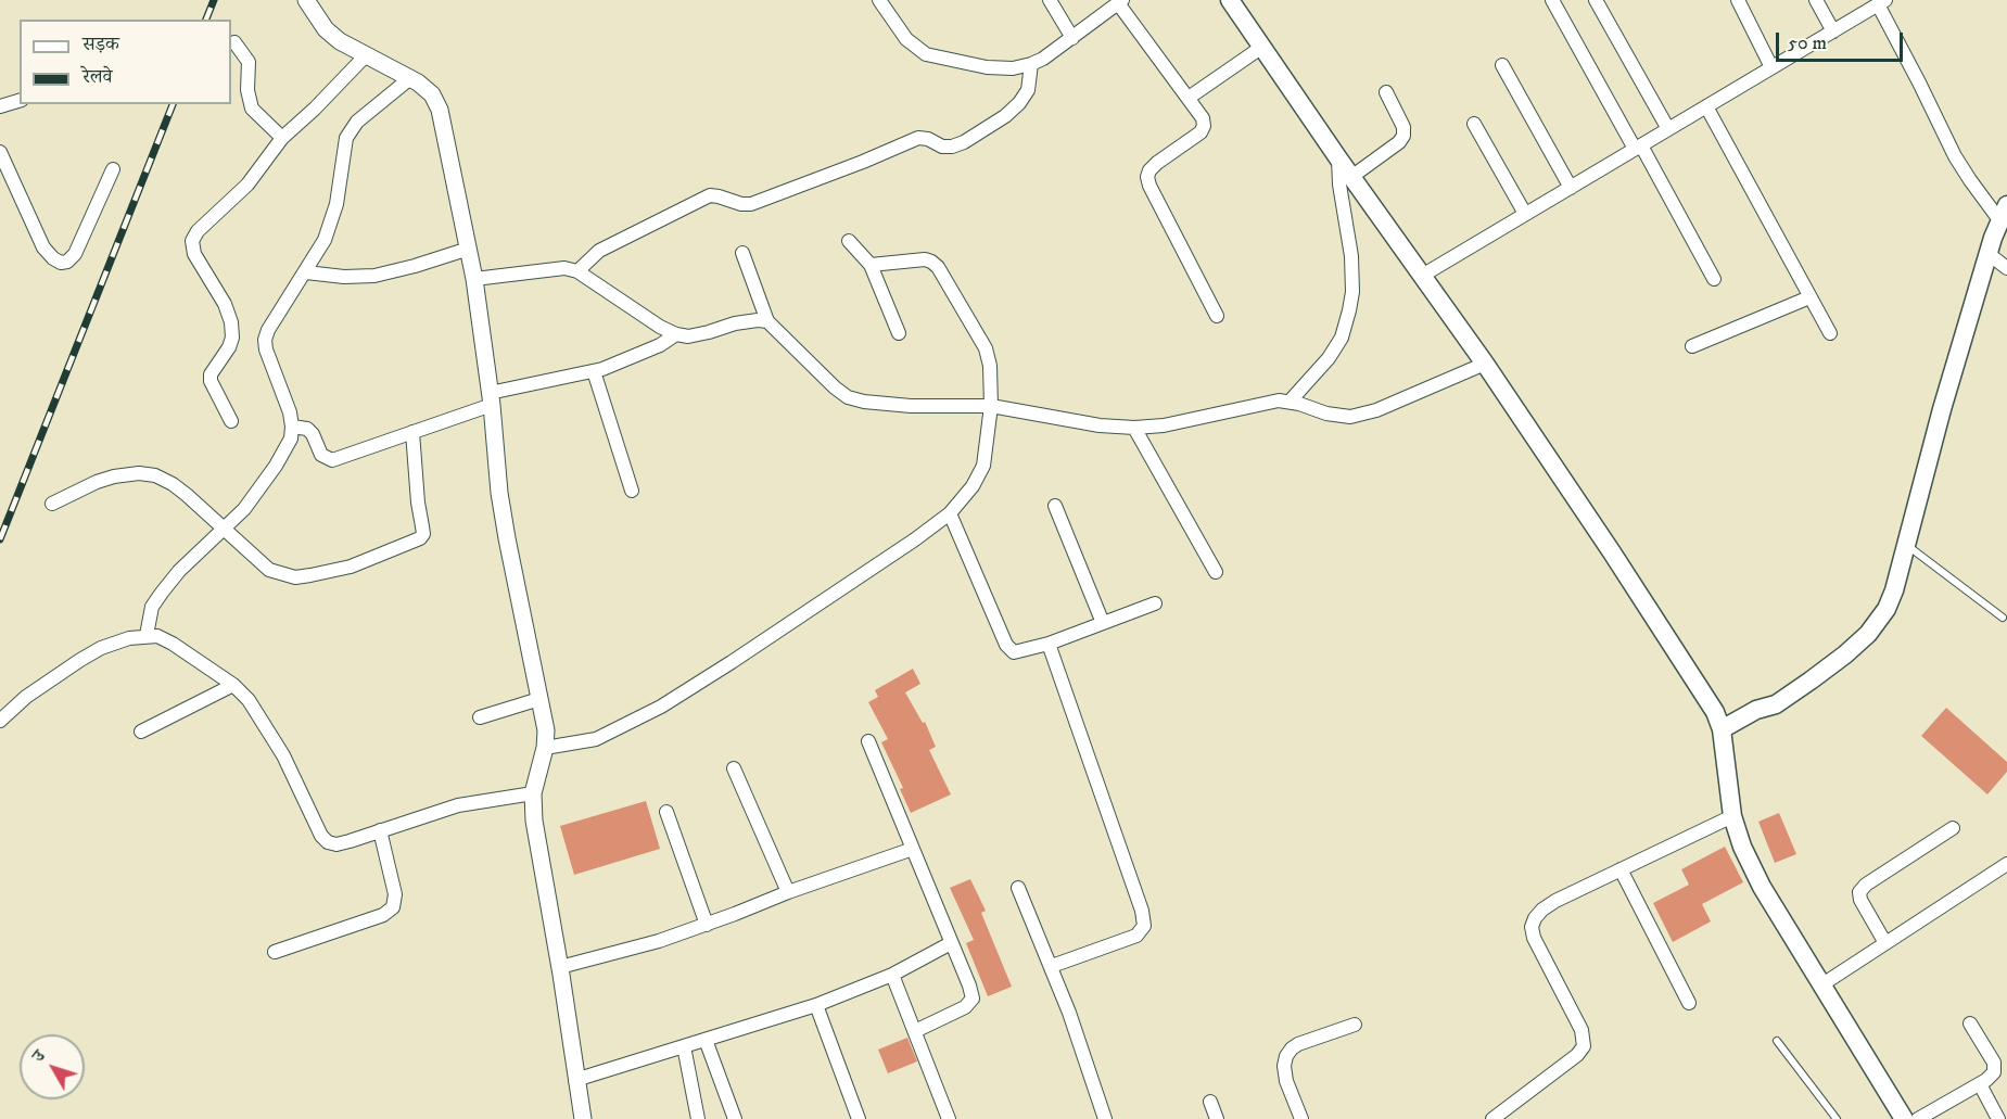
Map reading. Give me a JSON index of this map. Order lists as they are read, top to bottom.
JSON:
{
  "legend": ["सड़क", "रेलवे"],
  "scale_bar": "50 m",
  "north": "top left"
}
